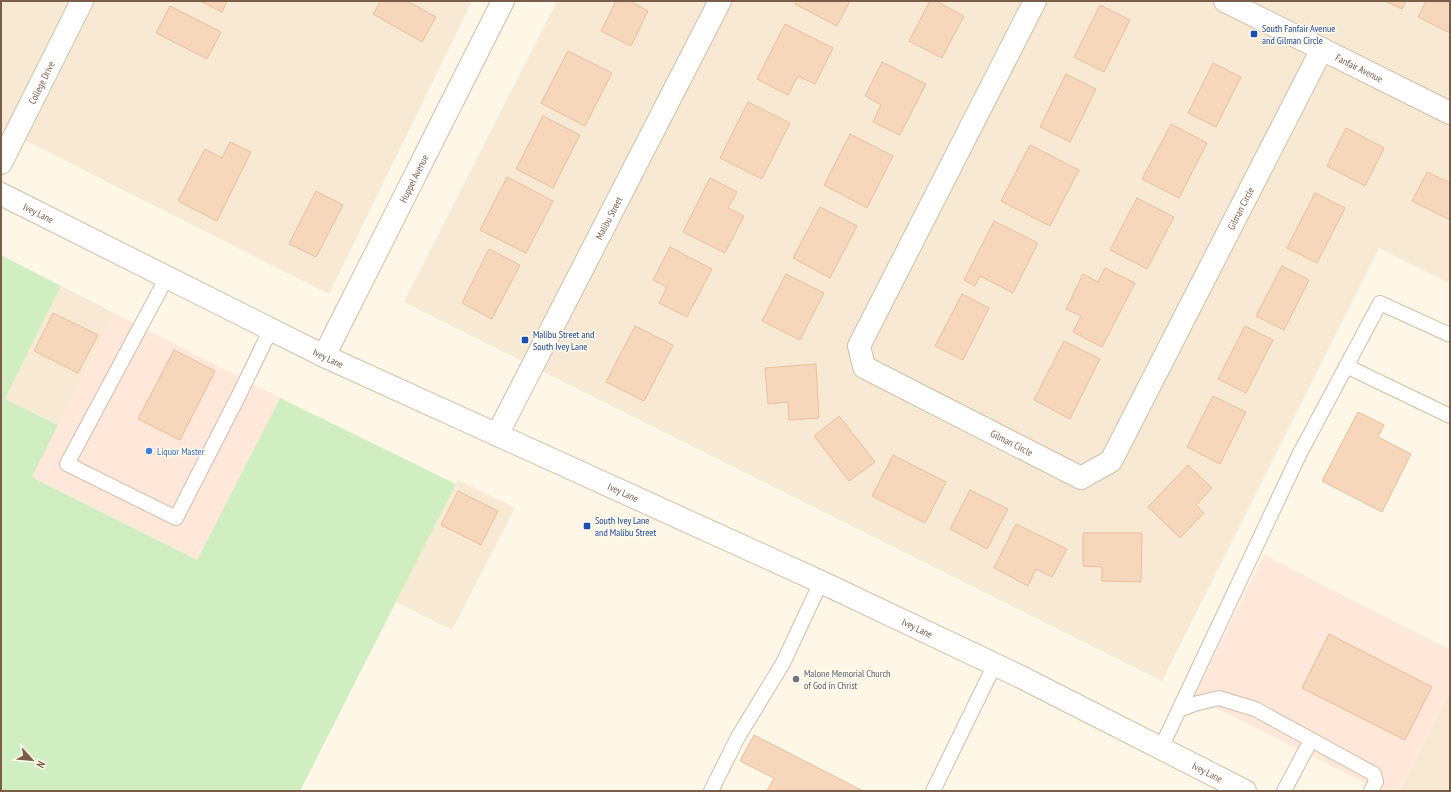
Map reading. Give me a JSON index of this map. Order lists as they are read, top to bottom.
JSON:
{
  "streets": {
    "street": [
      "Fanfair Avenue",
      "College Drive",
      "Huppel Avenue",
      "Gilman Circle",
      "Ivey Lane",
      "Malibu Street"
    ]
  },
  "crossings": [
    ["Fanfair Avenue", "Gilman Circle"],
    ["Huppel Avenue", "Ivey Lane"],
    ["Ivey Lane", "Malibu Street"]
  ],
  "places": {
    "transit": ["South Fanfair Avenue and Gilman Circle", "Malibu Street and South Ivey Lane", "South Ivey Lane and Malibu Street"],
    "other": ["Liquor Master", "Malone Memorial Church of God in Christ"]
  },
  "north": "bottom right"
}
